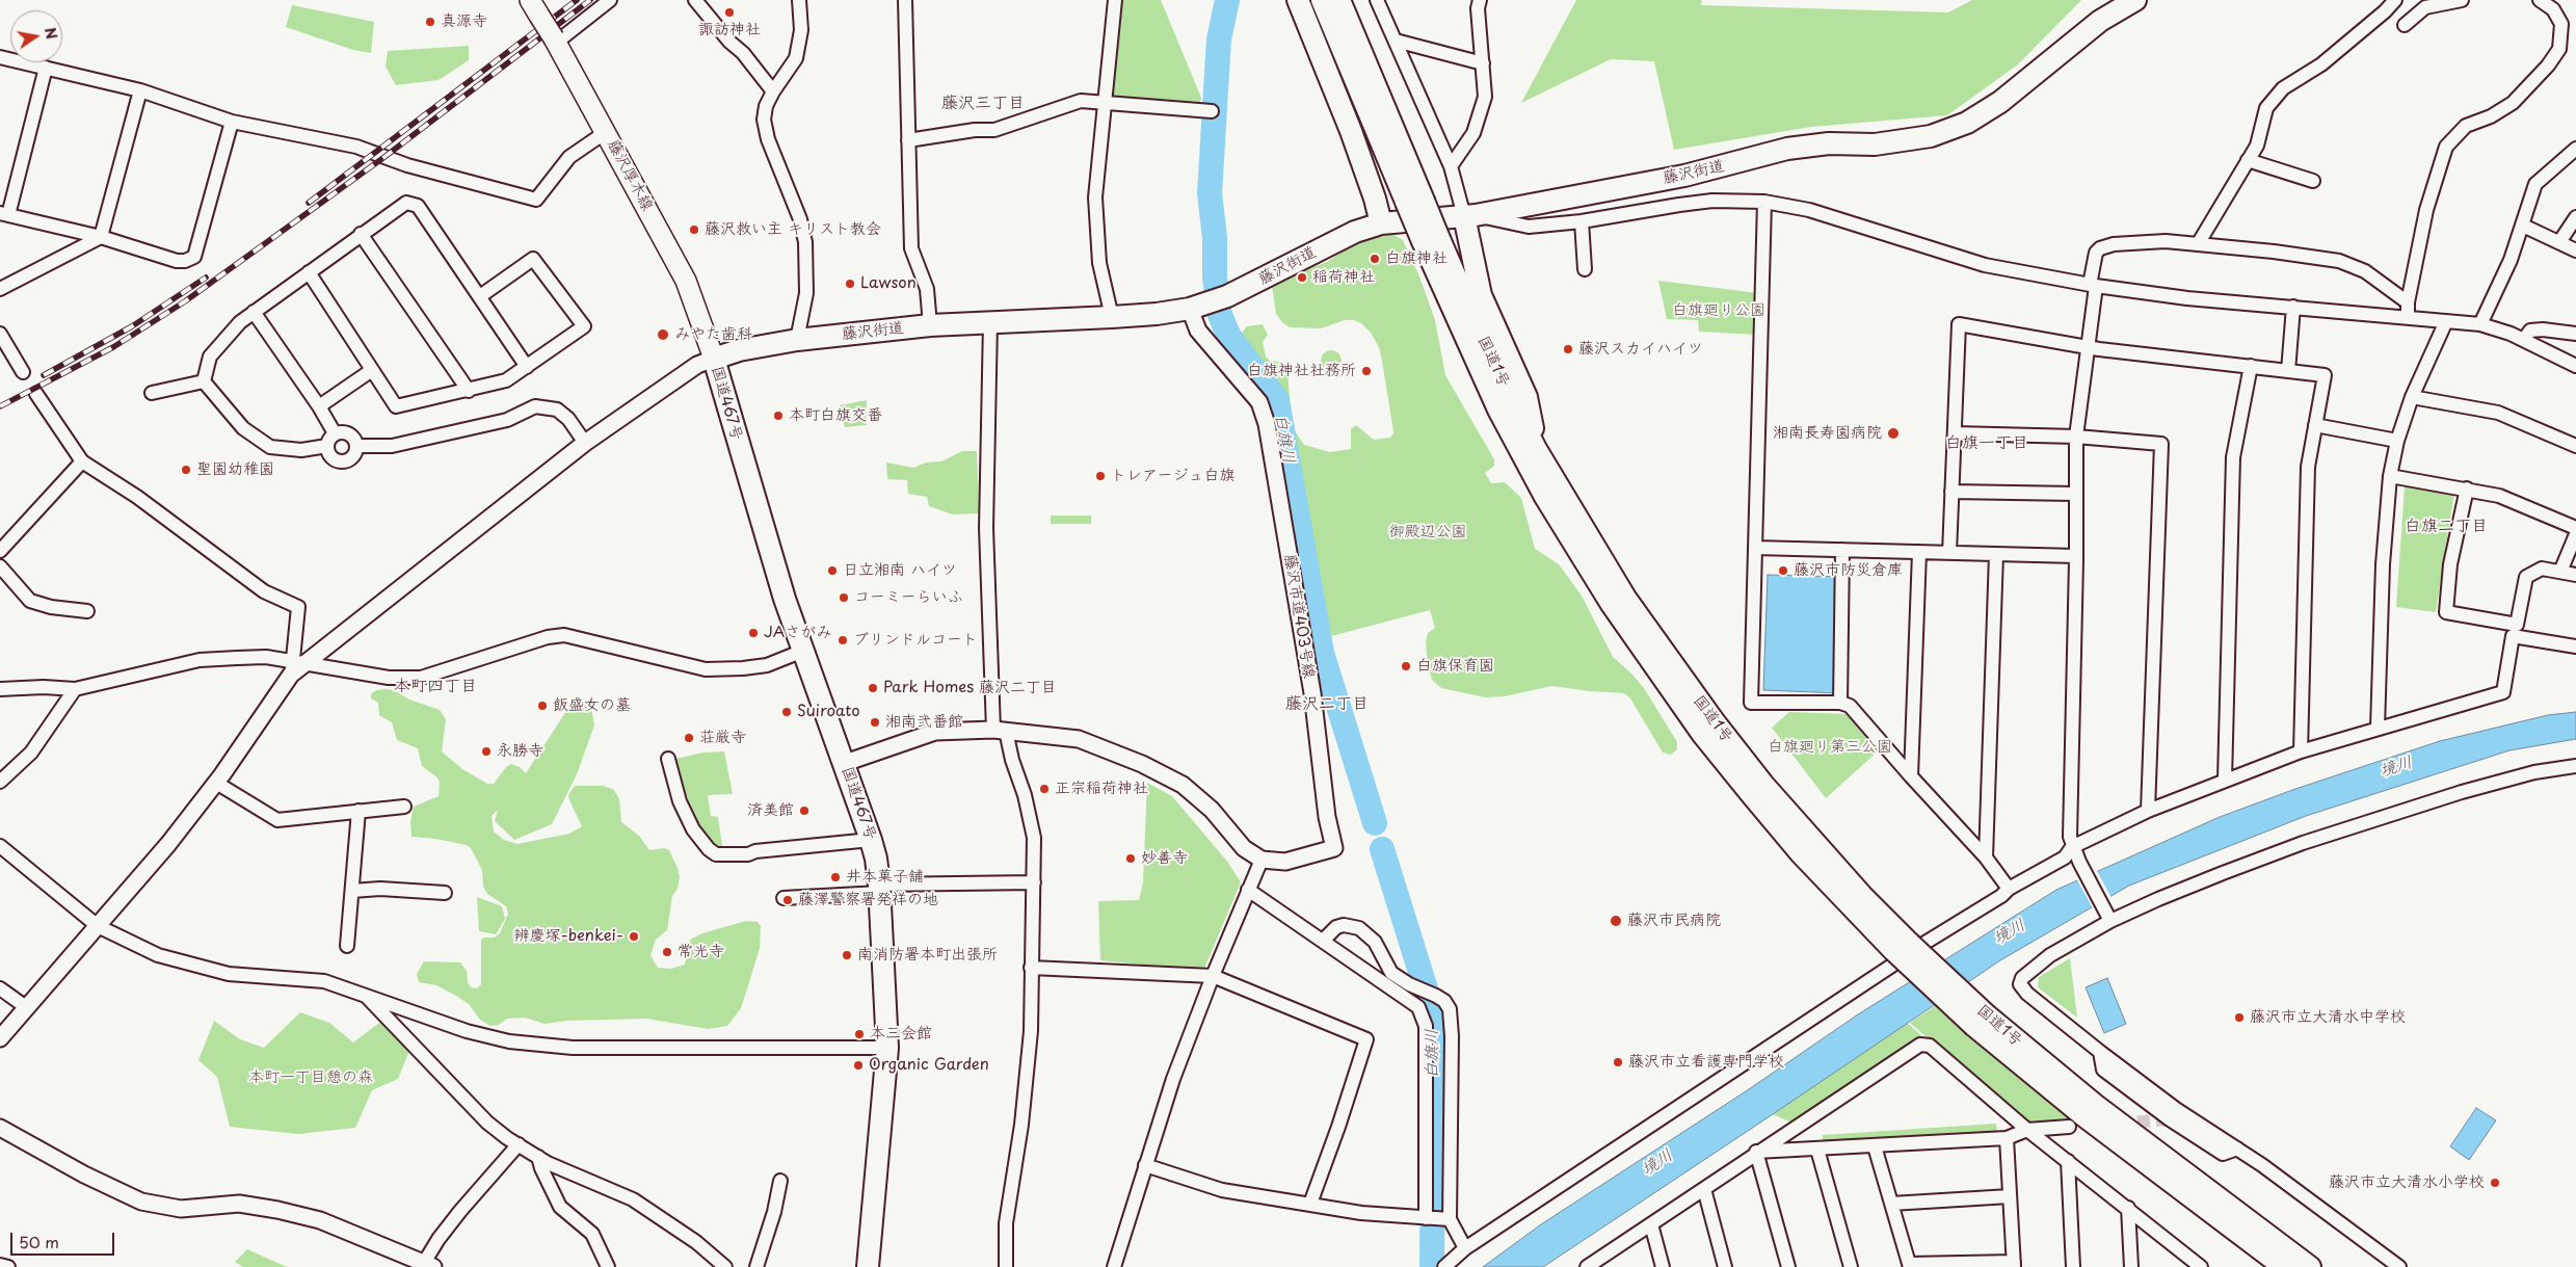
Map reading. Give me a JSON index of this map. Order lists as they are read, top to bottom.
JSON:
{
  "streets": {
    "highway": ["藤沢街道", "国道1号", "国道467号"],
    "main road": ["藤沢厚木線"],
    "street": ["藤沢市道403号線"]
  },
  "crossings": [
    ["藤沢街道", "藤沢厚木線"],
    ["藤沢街道", "国道467号"],
    ["藤沢街道", "藤沢市道403号線"],
    ["藤沢厚木線", "国道467号"]
  ],
  "districts": [
    "藤沢三丁目",
    "白旗一丁目",
    "白旗二丁目",
    "本町四丁目",
    "藤沢二丁目"
  ],
  "water": ["白旗川", "境川"],
  "parks": [
    "白旗廻り公園",
    "御殿辺公園",
    "白旗廻り第三公園",
    "本町一丁目憩の森"
  ],
  "places": [
    "諏訪神社",
    "真源寺",
    "藤沢救い主 キリスト教会",
    "白旗神社",
    "稲荷神社",
    "Lawson",
    "みやた歯科",
    "藤沢スカイハイツ",
    "白旗神社社務所",
    "本町白旗交番",
    "湘南長寿園病院",
    "聖園幼稚園",
    "トレアージュ白旗",
    "日立湘南 ハイツ",
    "藤沢市防災倉庫",
    "コーミーらいふ",
    "JAさがみ",
    "ブリンドルコート",
    "白旗保育園",
    "Park Homes 藤沢二丁目",
    "飯盛女の墓",
    "Suiroato",
    "湘南弐番館",
    "荘厳寺",
    "永勝寺",
    "正宗稲荷神社",
    "済美館",
    "妙善寺",
    "井本菓子舗",
    "藤澤警察署発祥の地",
    "藤沢市民病院",
    "辨慶塚-benkei-",
    "常光寺",
    "南消防署本町出張所",
    "藤沢市立大清水中学校",
    "本三会館",
    "藤沢市立看護専門学校",
    "Organic Garden",
    "藤沢市立大清水小学校"
  ],
  "scale_bar": "50 m",
  "north": "right"
}
